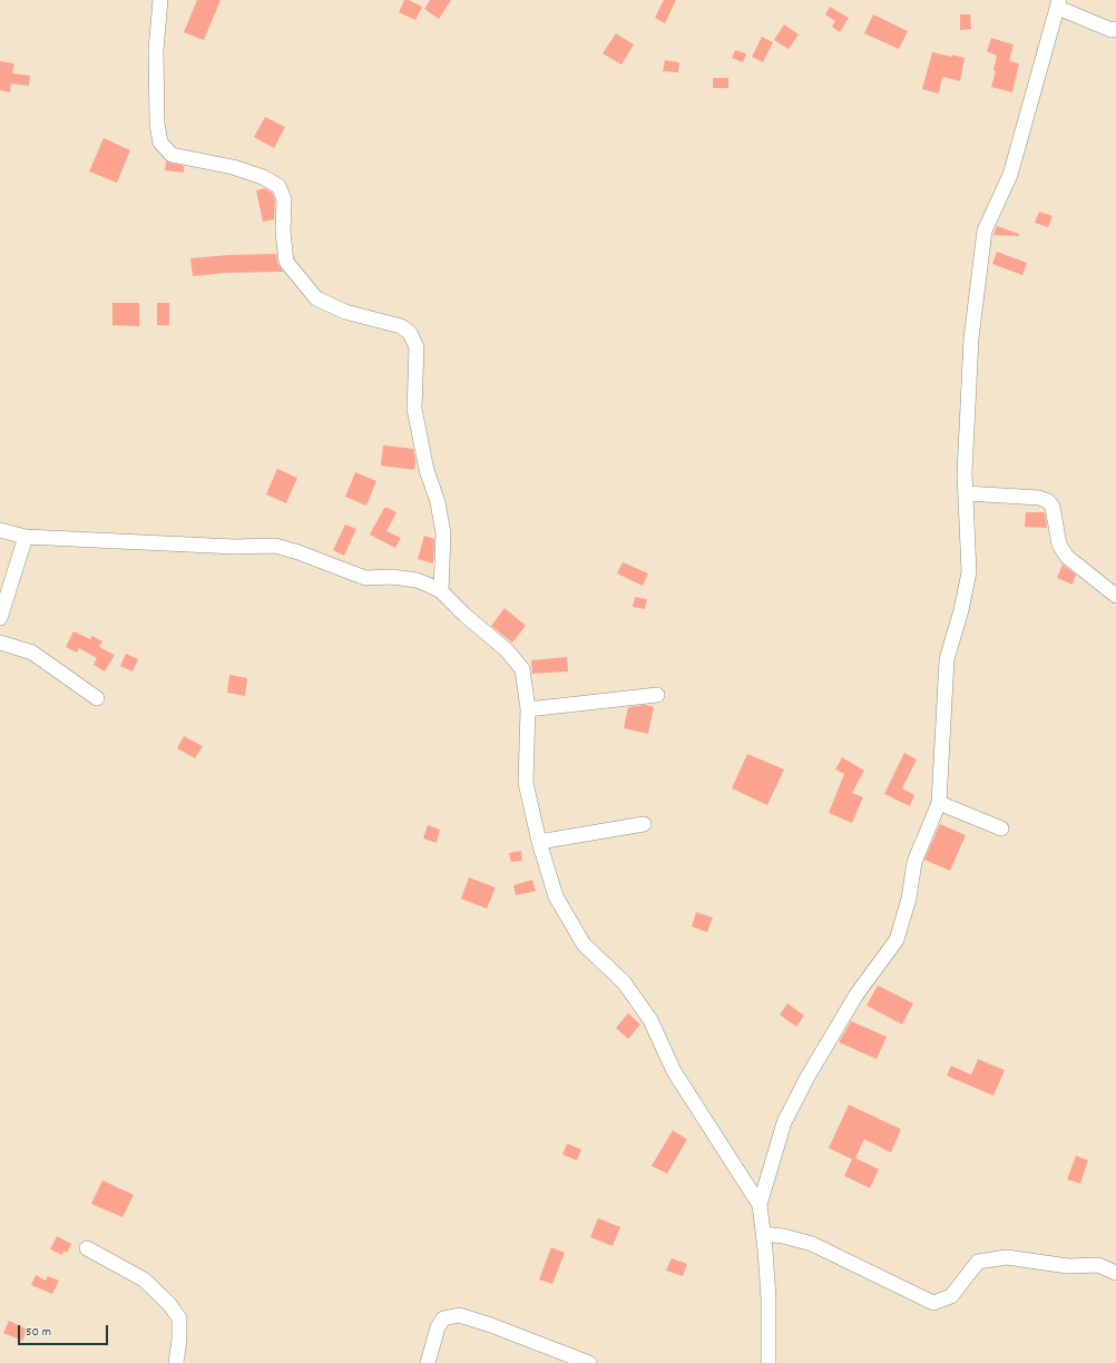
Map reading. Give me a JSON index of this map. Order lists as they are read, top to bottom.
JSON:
{
  "scale_bar": "50 m"
}
